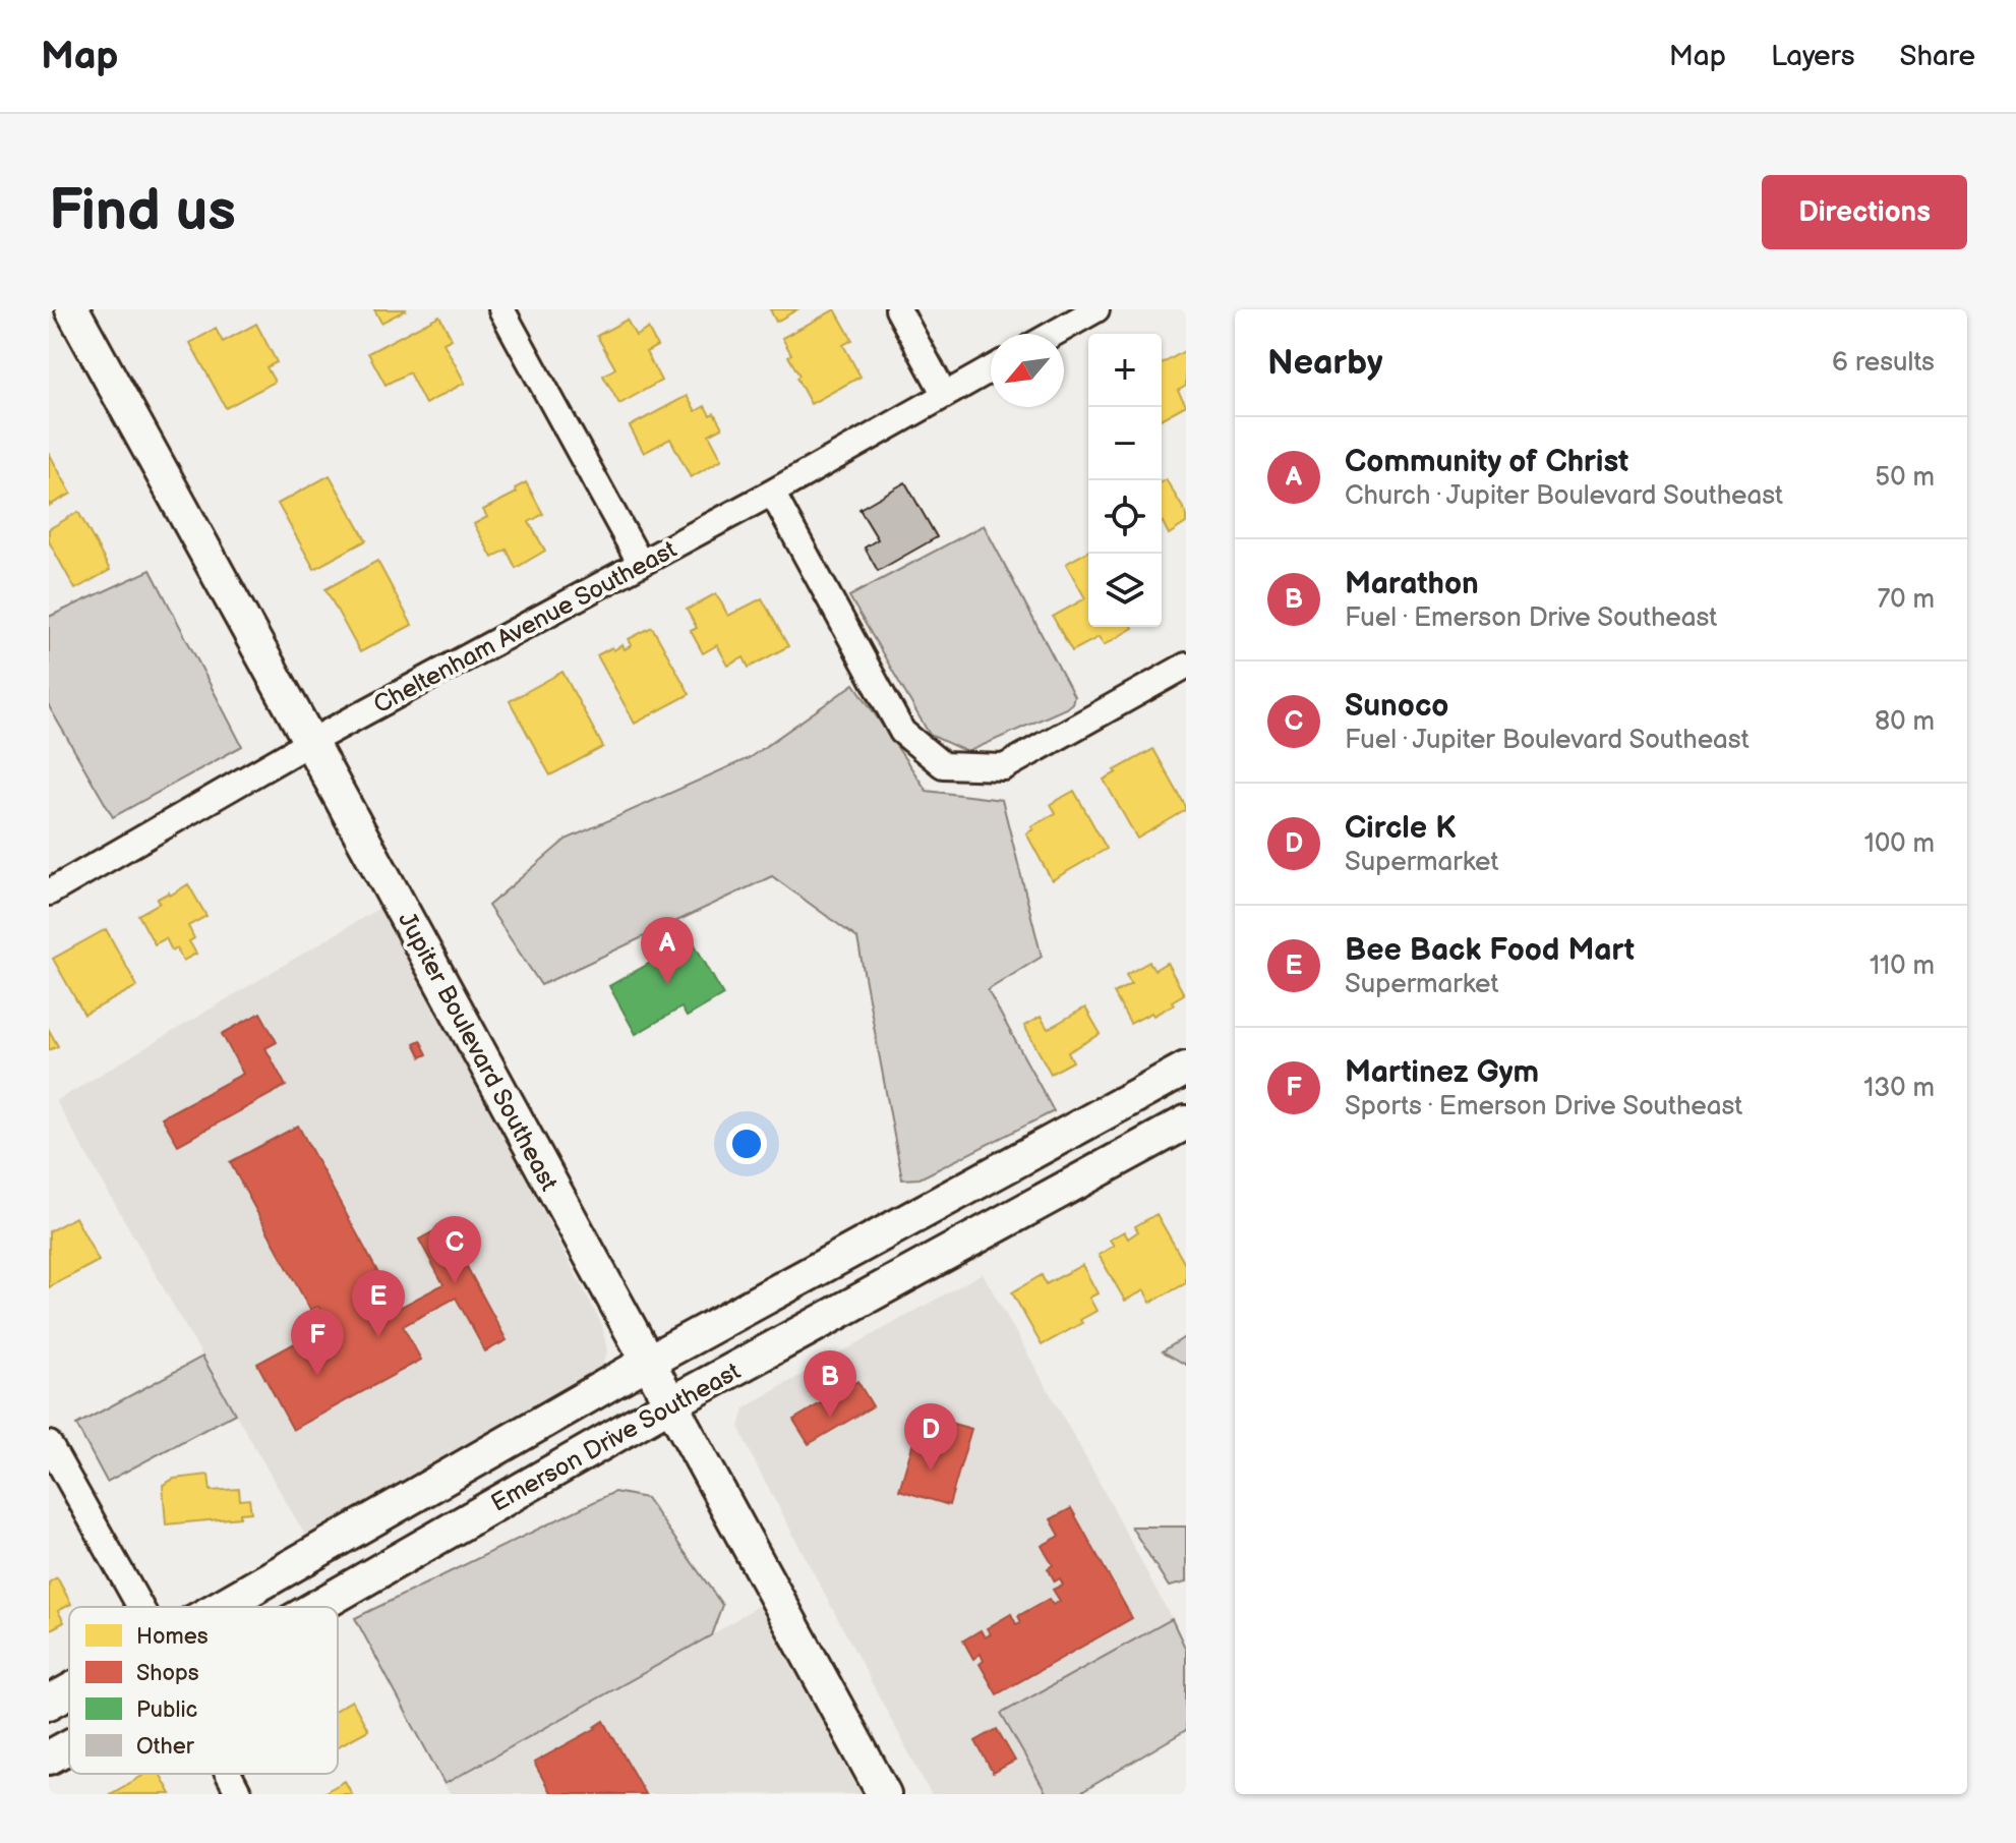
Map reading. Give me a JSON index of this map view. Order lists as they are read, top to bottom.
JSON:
{
  "streets": {
    "street": ["Cheltenham Avenue Southeast", "Jupiter Boulevard Southeast", "Emerson Drive Southeast"]
  },
  "crossings": [
    ["Cheltenham Avenue Southeast", "Jupiter Boulevard Southeast"],
    ["Jupiter Boulevard Southeast", "Emerson Drive Southeast"]
  ],
  "legend": [
    "Homes",
    "Shops",
    "Public",
    "Other"
  ],
  "north": "bottom left",
  "page": {
    "header": "Map",
    "nav": ["Map", "Layers", "Share"],
    "buttons": "Directions",
    "title": "Find us",
    "heading": ["Nearby", "6 results"],
    "map_buttons": ["+", "−"],
    "list": [
      {
        "mark": "A",
        "name": "Community of Christ",
        "note": "Church · Jupiter Boulevard Southeast",
        "value": "50 m"
      },
      {
        "mark": "B",
        "name": "Marathon",
        "note": "Fuel · Emerson Drive Southeast",
        "value": "70 m"
      },
      {
        "mark": "C",
        "name": "Sunoco",
        "note": "Fuel · Jupiter Boulevard Southeast",
        "value": "80 m"
      },
      {
        "mark": "D",
        "name": "Circle K",
        "note": "Supermarket",
        "value": "100 m"
      },
      {
        "mark": "E",
        "name": "Bee Back Food Mart",
        "note": "Supermarket",
        "value": "110 m"
      },
      {
        "mark": "F",
        "name": "Martinez Gym",
        "note": "Sports · Emerson Drive Southeast",
        "value": "130 m"
      }
    ],
    "pins": [
      "A",
      "C",
      "E",
      "F",
      "B",
      "D"
    ]
  }
}
